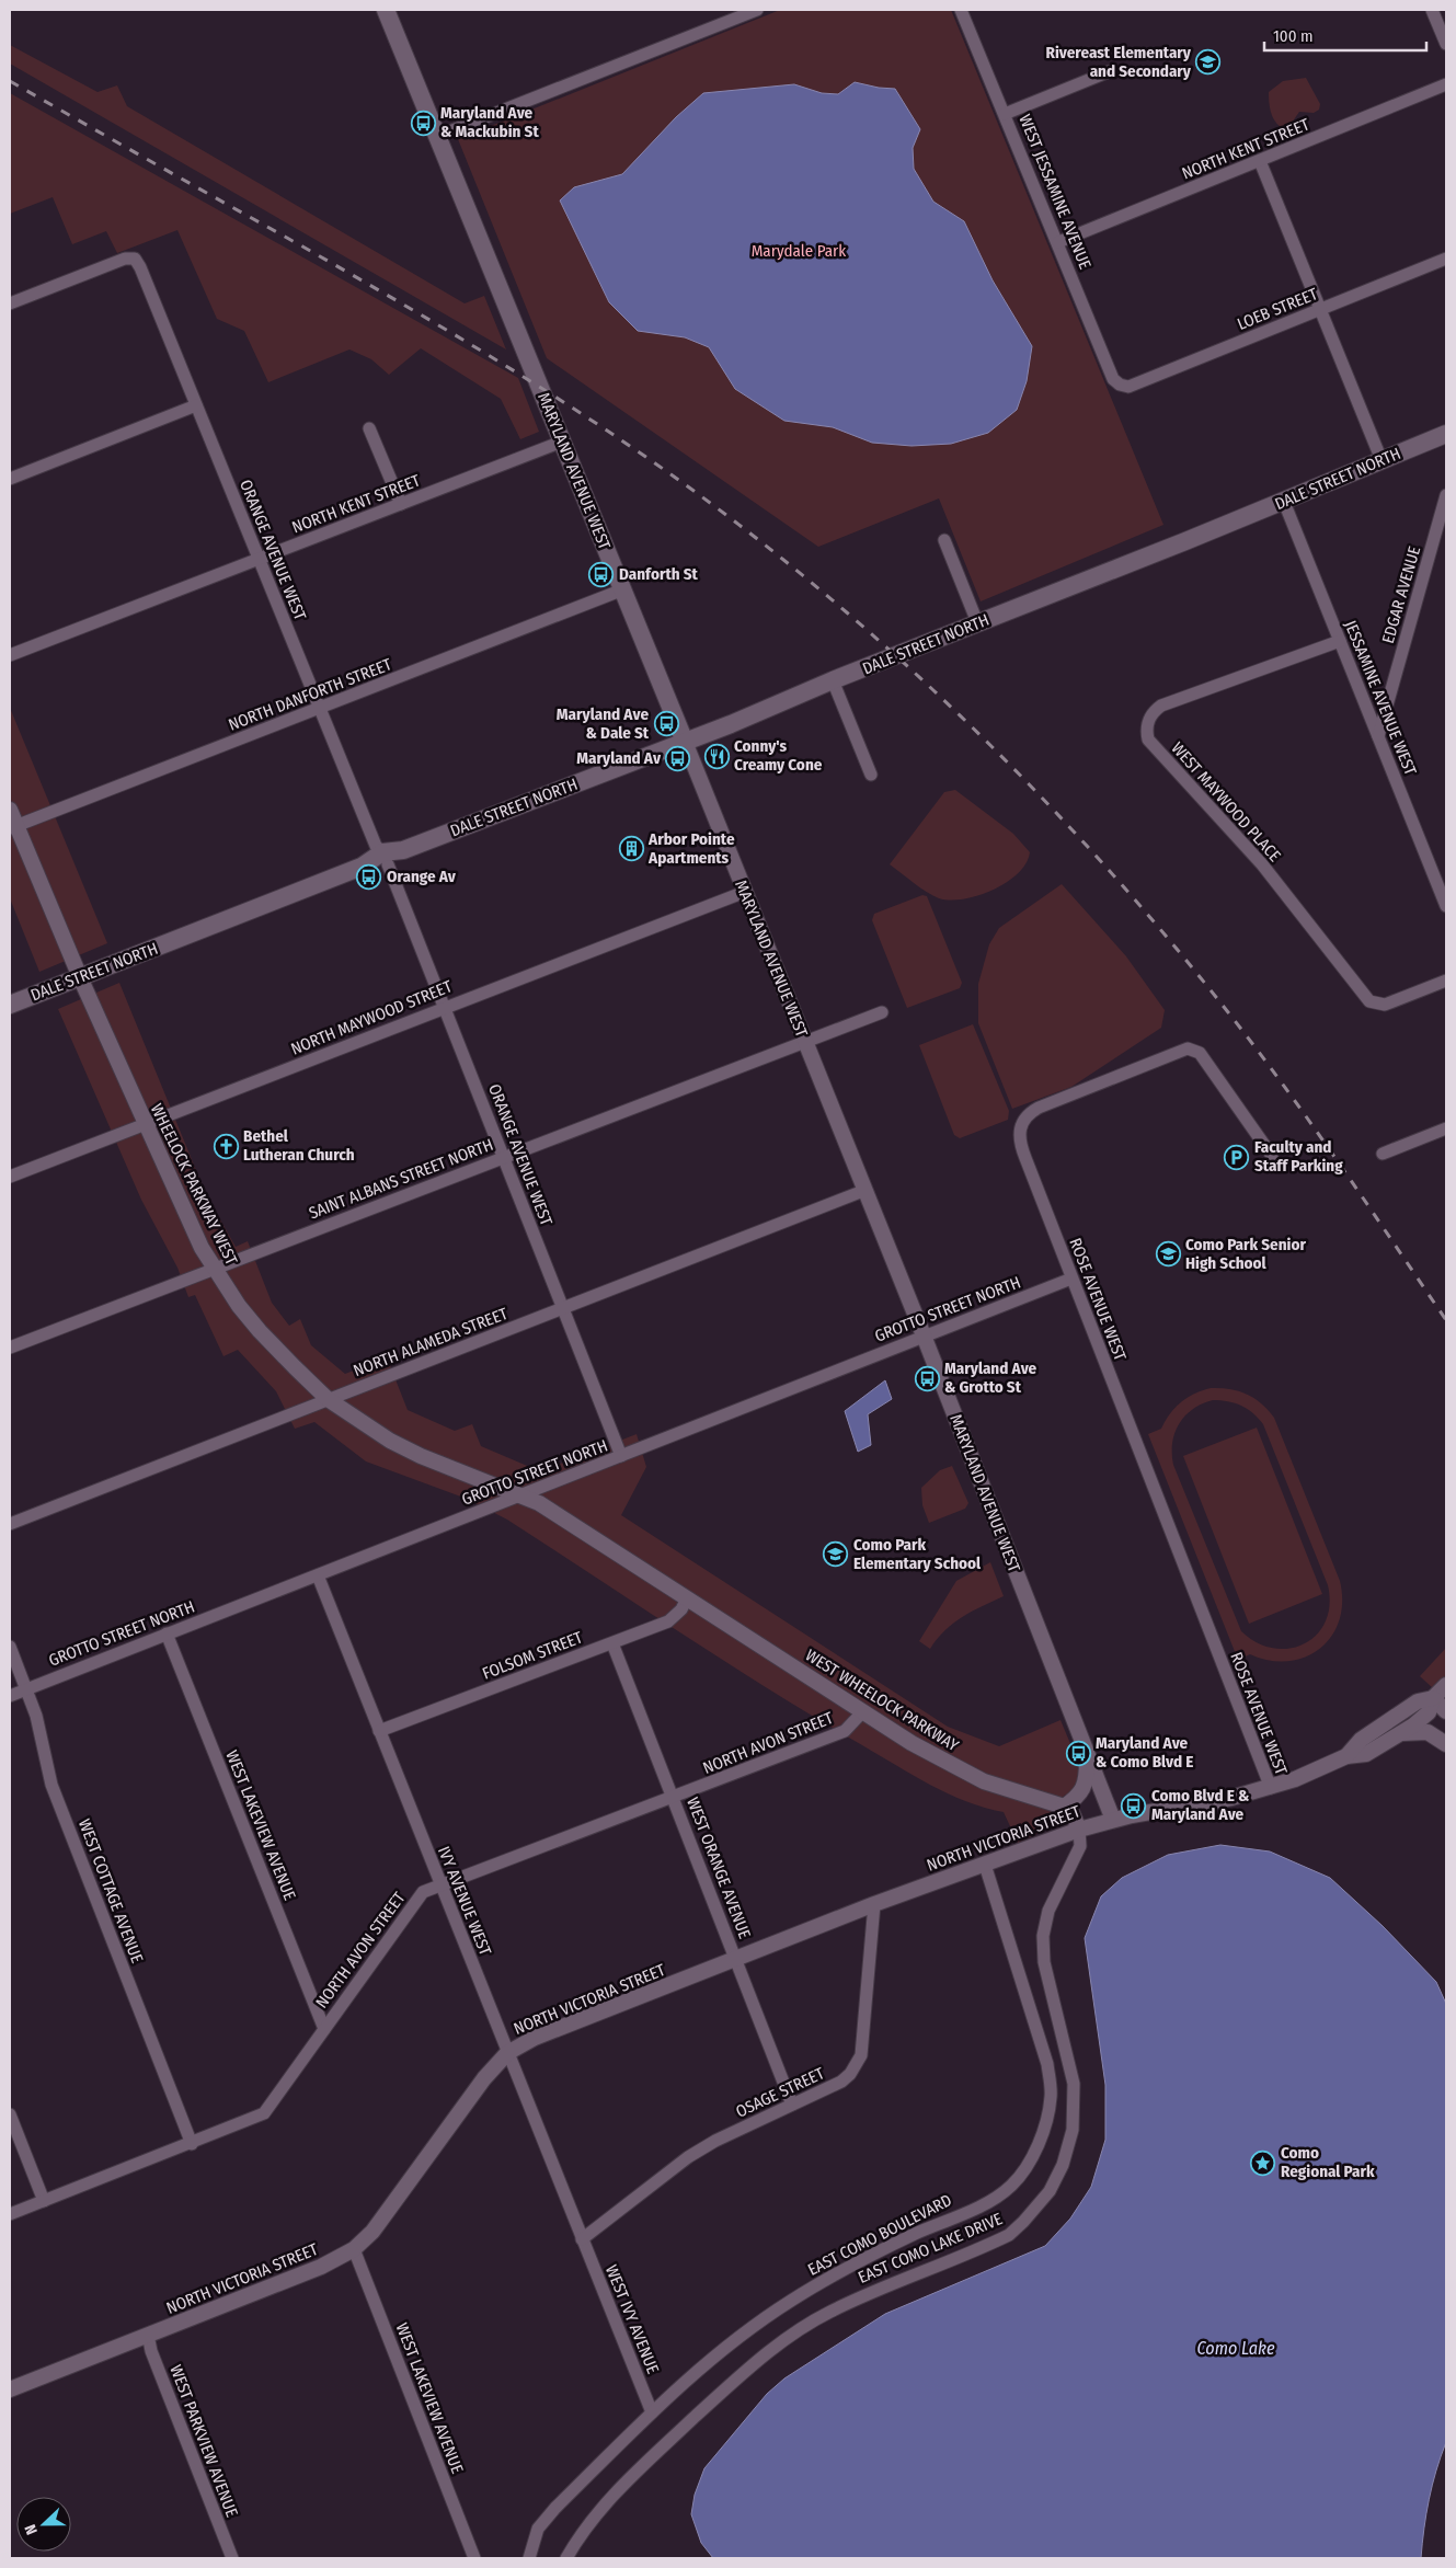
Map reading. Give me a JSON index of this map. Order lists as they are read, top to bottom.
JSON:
{
  "streets": {
    "main road": ["MARYLAND AVENUE WEST", "DALE STREET NORTH"],
    "street": [
      "NORTH KENT STREET",
      "WEST JESSAMINE AVENUE",
      "LOEB STREET",
      "ORANGE AVENUE WEST",
      "EDGAR AVENUE",
      "NORTH DANFORTH STREET",
      "JESSAMINE AVENUE WEST",
      "WEST MAYWOOD PLACE",
      "NORTH MAYWOOD STREET",
      "SAINT ALBANS STREET NORTH",
      "WHEELOCK PARKWAY WEST",
      "ROSE AVENUE WEST",
      "GROTTO STREET NORTH",
      "NORTH ALAMEDA STREET",
      "FOLSOM STREET",
      "WEST WHEELOCK PARKWAY",
      "NORTH AVON STREET",
      "WEST LAKEVIEW AVENUE",
      "NORTH VICTORIA STREET",
      "WEST ORANGE AVENUE",
      "WEST COTTAGE AVENUE",
      "IVY AVENUE WEST",
      "OSAGE STREET",
      "EAST COMO BOULEVARD",
      "EAST COMO LAKE DRIVE",
      "WEST IVY AVENUE",
      "WEST PARKVIEW AVENUE"
    ]
  },
  "crossings": [
    ["NORTH KENT STREET", "WEST JESSAMINE AVENUE"],
    ["NORTH KENT STREET", "MARYLAND AVENUE WEST"],
    ["NORTH KENT STREET", "ORANGE AVENUE WEST"],
    ["WEST JESSAMINE AVENUE", "LOEB STREET"],
    ["MARYLAND AVENUE WEST", "DALE STREET NORTH"],
    ["MARYLAND AVENUE WEST", "NORTH DANFORTH STREET"],
    ["MARYLAND AVENUE WEST", "NORTH MAYWOOD STREET"],
    ["MARYLAND AVENUE WEST", "SAINT ALBANS STREET NORTH"],
    ["MARYLAND AVENUE WEST", "GROTTO STREET NORTH"],
    ["MARYLAND AVENUE WEST", "NORTH ALAMEDA STREET"],
    ["MARYLAND AVENUE WEST", "NORTH VICTORIA STREET"],
    ["DALE STREET NORTH", "ORANGE AVENUE WEST"],
    ["DALE STREET NORTH", "JESSAMINE AVENUE WEST"],
    ["DALE STREET NORTH", "WHEELOCK PARKWAY WEST"],
    ["ORANGE AVENUE WEST", "NORTH DANFORTH STREET"],
    ["ORANGE AVENUE WEST", "NORTH MAYWOOD STREET"],
    ["ORANGE AVENUE WEST", "SAINT ALBANS STREET NORTH"],
    ["ORANGE AVENUE WEST", "GROTTO STREET NORTH"],
    ["ORANGE AVENUE WEST", "NORTH ALAMEDA STREET"],
    ["EDGAR AVENUE", "JESSAMINE AVENUE WEST"],
    ["NORTH DANFORTH STREET", "WHEELOCK PARKWAY WEST"],
    ["JESSAMINE AVENUE WEST", "WEST MAYWOOD PLACE"],
    ["NORTH MAYWOOD STREET", "WHEELOCK PARKWAY WEST"],
    ["SAINT ALBANS STREET NORTH", "WHEELOCK PARKWAY WEST"],
    ["WHEELOCK PARKWAY WEST", "GROTTO STREET NORTH"],
    ["WHEELOCK PARKWAY WEST", "NORTH ALAMEDA STREET"],
    ["WHEELOCK PARKWAY WEST", "WEST WHEELOCK PARKWAY"],
    ["ROSE AVENUE WEST", "GROTTO STREET NORTH"],
    ["GROTTO STREET NORTH", "WEST LAKEVIEW AVENUE"],
    ["GROTTO STREET NORTH", "WEST COTTAGE AVENUE"],
    ["GROTTO STREET NORTH", "IVY AVENUE WEST"],
    ["FOLSOM STREET", "WEST WHEELOCK PARKWAY"],
    ["FOLSOM STREET", "WEST ORANGE AVENUE"],
    ["FOLSOM STREET", "IVY AVENUE WEST"],
    ["WEST WHEELOCK PARKWAY", "NORTH AVON STREET"],
    ["NORTH AVON STREET", "WEST LAKEVIEW AVENUE"],
    ["NORTH AVON STREET", "WEST ORANGE AVENUE"],
    ["NORTH AVON STREET", "WEST COTTAGE AVENUE"],
    ["NORTH AVON STREET", "IVY AVENUE WEST"],
    ["WEST LAKEVIEW AVENUE", "NORTH VICTORIA STREET"],
    ["NORTH VICTORIA STREET", "WEST ORANGE AVENUE"],
    ["NORTH VICTORIA STREET", "IVY AVENUE WEST"],
    ["NORTH VICTORIA STREET", "OSAGE STREET"],
    ["NORTH VICTORIA STREET", "EAST COMO BOULEVARD"],
    ["NORTH VICTORIA STREET", "EAST COMO LAKE DRIVE"],
    ["NORTH VICTORIA STREET", "WEST PARKVIEW AVENUE"],
    ["WEST ORANGE AVENUE", "OSAGE STREET"],
    ["IVY AVENUE WEST", "OSAGE STREET"],
    ["IVY AVENUE WEST", "WEST IVY AVENUE"],
    ["OSAGE STREET", "WEST IVY AVENUE"],
    ["EAST COMO BOULEVARD", "WEST IVY AVENUE"]
  ],
  "water": ["Como Lake"],
  "parks": ["Marydale Park"],
  "places": {
    "school or university": ["Rivereast Elementary and Secondary", "Como Park Senior High School", "Como Park Elementary School"],
    "bus stop": [
      "Maryland Ave & Mackubin St",
      "Danforth St",
      "Maryland Ave & Dale St",
      "Maryland Av",
      "Orange Av",
      "Maryland Ave & Grotto St",
      "Maryland Ave & Como Blvd E",
      "Como Blvd E & Maryland Ave"
    ],
    "restaurant": ["Conny's Creamy Cone"],
    "building": ["Arbor Pointe Apartments"],
    "church": ["Bethel Lutheran Church"],
    "parking": ["Faculty and Staff Parking"],
    "place": ["Como Regional Park"]
  },
  "scale_bar": "100 m",
  "north": "left"
}
